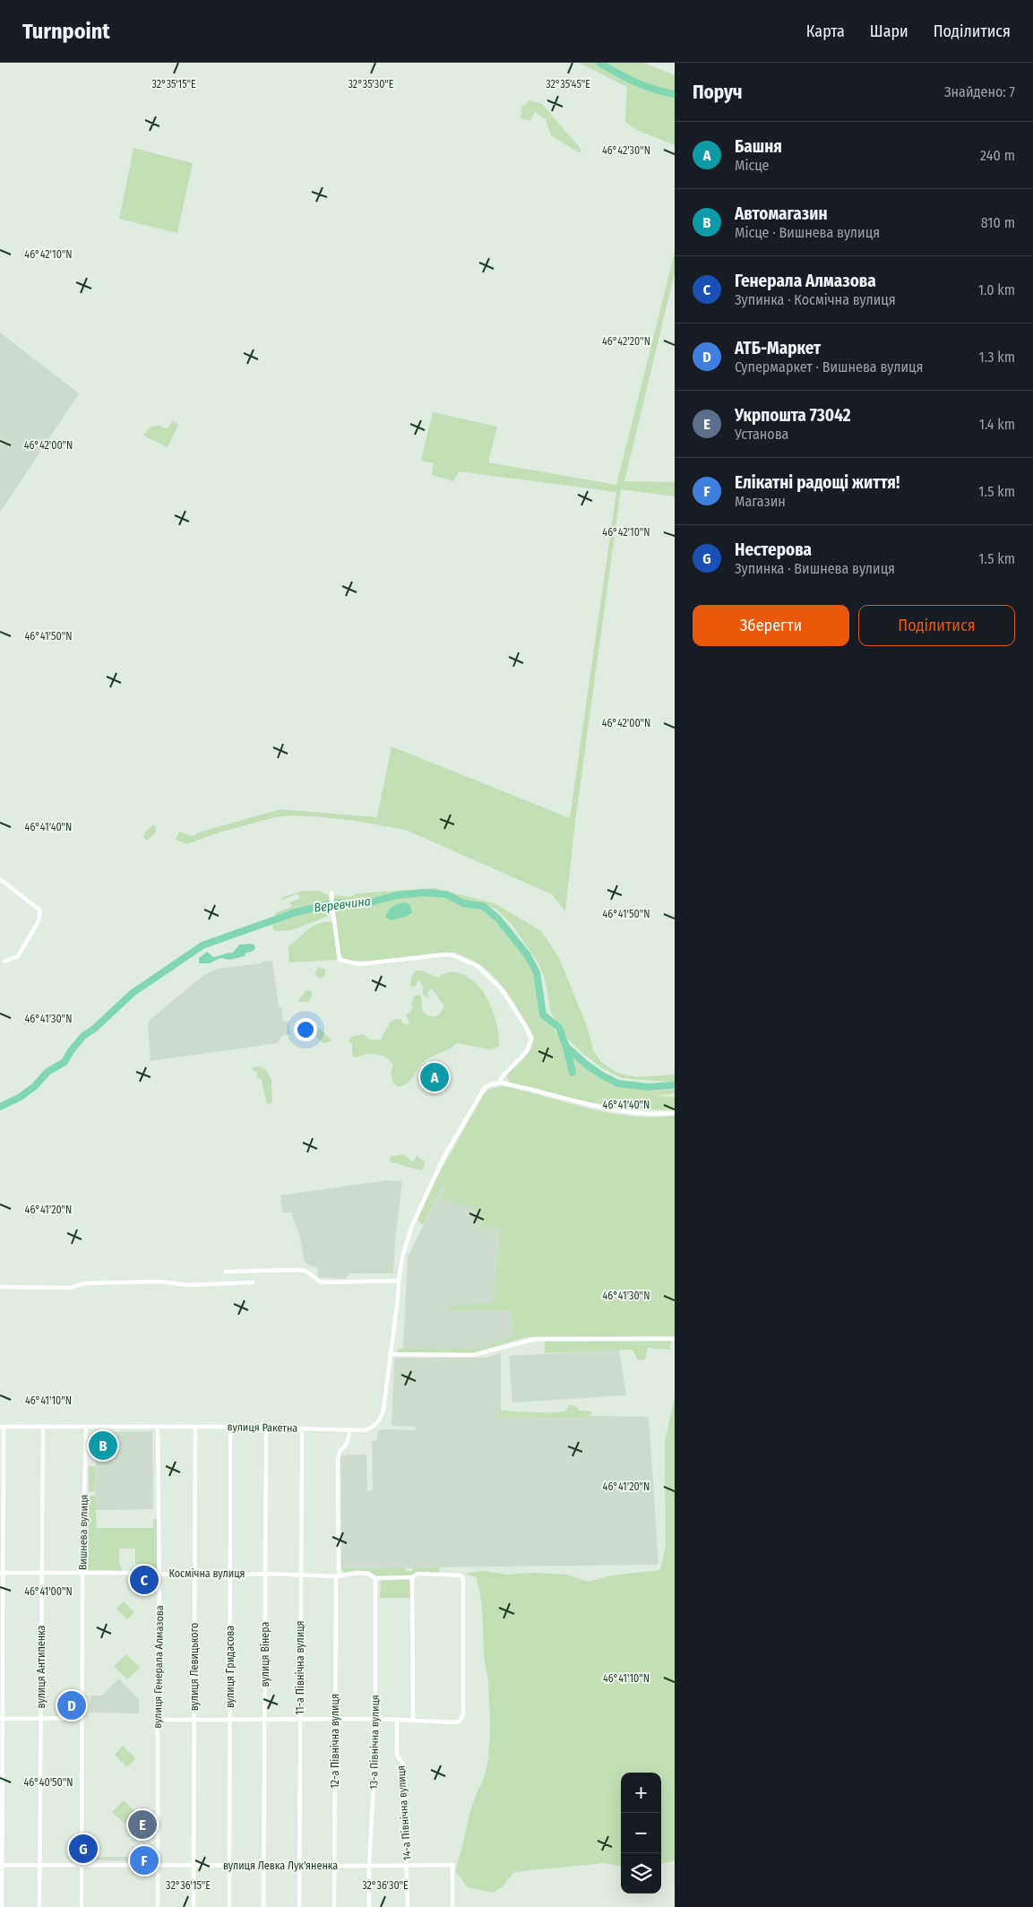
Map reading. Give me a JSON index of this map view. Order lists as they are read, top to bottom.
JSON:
{
  "streets": {
    "street": [
      "вулиця Ракетна",
      "Вишнева вулиця",
      "Космічна вулиця",
      "вулиця Вінера",
      "вулиця Антипенка",
      "вулиця Генерала Алмазова",
      "вулиця Левицького",
      "вулиця Гридасова",
      "11-а Північна вулиця",
      "12-а Північна вулиця",
      "13-а Північна вулиця",
      "14-а Північна вулиця",
      "вулиця Левка Лук'яненка"
    ]
  },
  "crossings": [
    ["вулиця Ракетна", "Вишнева вулиця"],
    ["вулиця Ракетна", "вулиця Вінера"],
    ["вулиця Ракетна", "вулиця Антипенка"],
    ["вулиця Ракетна", "вулиця Генерала Алмазова"],
    ["вулиця Ракетна", "вулиця Левицького"],
    ["вулиця Ракетна", "вулиця Гридасова"],
    ["вулиця Ракетна", "11-а Північна вулиця"],
    ["вулиця Ракетна", "12-а Північна вулиця"],
    ["Вишнева вулиця", "Космічна вулиця"],
    ["Вишнева вулиця", "вулиця Левка Лук'яненка"],
    ["Космічна вулиця", "вулиця Вінера"],
    ["Космічна вулиця", "вулиця Антипенка"],
    ["Космічна вулиця", "вулиця Генерала Алмазова"],
    ["Космічна вулиця", "вулиця Левицького"],
    ["Космічна вулиця", "вулиця Гридасова"],
    ["Космічна вулиця", "11-а Північна вулиця"],
    ["Космічна вулиця", "12-а Північна вулиця"],
    ["Космічна вулиця", "13-а Північна вулиця"],
    ["вулиця Вінера", "вулиця Левка Лук'яненка"],
    ["вулиця Антипенка", "вулиця Левка Лук'яненка"],
    ["вулиця Генерала Алмазова", "вулиця Левка Лук'яненка"],
    ["вулиця Левицького", "вулиця Левка Лук'яненка"],
    ["вулиця Гридасова", "вулиця Левка Лук'яненка"],
    ["11-а Північна вулиця", "вулиця Левка Лук'яненка"],
    ["12-а Північна вулиця", "вулиця Левка Лук'яненка"],
    ["13-а Північна вулиця", "вулиця Левка Лук'яненка"],
    ["14-а Північна вулиця", "вулиця Левка Лук'яненка"]
  ],
  "water": ["Веревчина"],
  "page": {
    "header": "Turnpoint",
    "nav": ["Карта", "Шари", "Поділитися"],
    "heading": ["Поруч", "Знайдено: 7"],
    "list": [
      {
        "mark": "A",
        "name": "Башня",
        "note": "Місце",
        "value": "240 m"
      },
      {
        "mark": "B",
        "name": "Автомагазин",
        "note": "Місце · Вишнева вулиця",
        "value": "810 m"
      },
      {
        "mark": "C",
        "name": "Генерала Алмазова",
        "note": "Зупинка · Космічна вулиця",
        "value": "1.0 km"
      },
      {
        "mark": "D",
        "name": "АТБ-Маркет",
        "note": "Супермаркет · Вишнева вулиця",
        "value": "1.3 km"
      },
      {
        "mark": "E",
        "name": "Укрпошта 73042",
        "note": "Установа",
        "value": "1.4 km"
      },
      {
        "mark": "F",
        "name": "Елікатні радощі життя!",
        "note": "Магазин",
        "value": "1.5 km"
      },
      {
        "mark": "G",
        "name": "Нестерова",
        "note": "Зупинка · Вишнева вулиця",
        "value": "1.5 km"
      }
    ],
    "buttons": ["Зберегти", "Поділитися"],
    "pins": [
      "A",
      "B",
      "C",
      "D",
      "E",
      "G",
      "F"
    ],
    "map_buttons": ["+", "−"]
  },
  "coordinates": [
    "32°35'15\"E",
    "32°35'30\"E",
    "32°35'45\"E",
    "46°42'30\"N",
    "46°42'10\"N",
    "46°42'20\"N",
    "46°42'00\"N",
    "46°41'50\"N",
    "46°41'40\"N",
    "46°41'30\"N",
    "46°41'20\"N",
    "46°41'10\"N",
    "46°41'00\"N",
    "46°40'50\"N",
    "32°36'15\"E",
    "32°36'30\"E"
  ]
}
